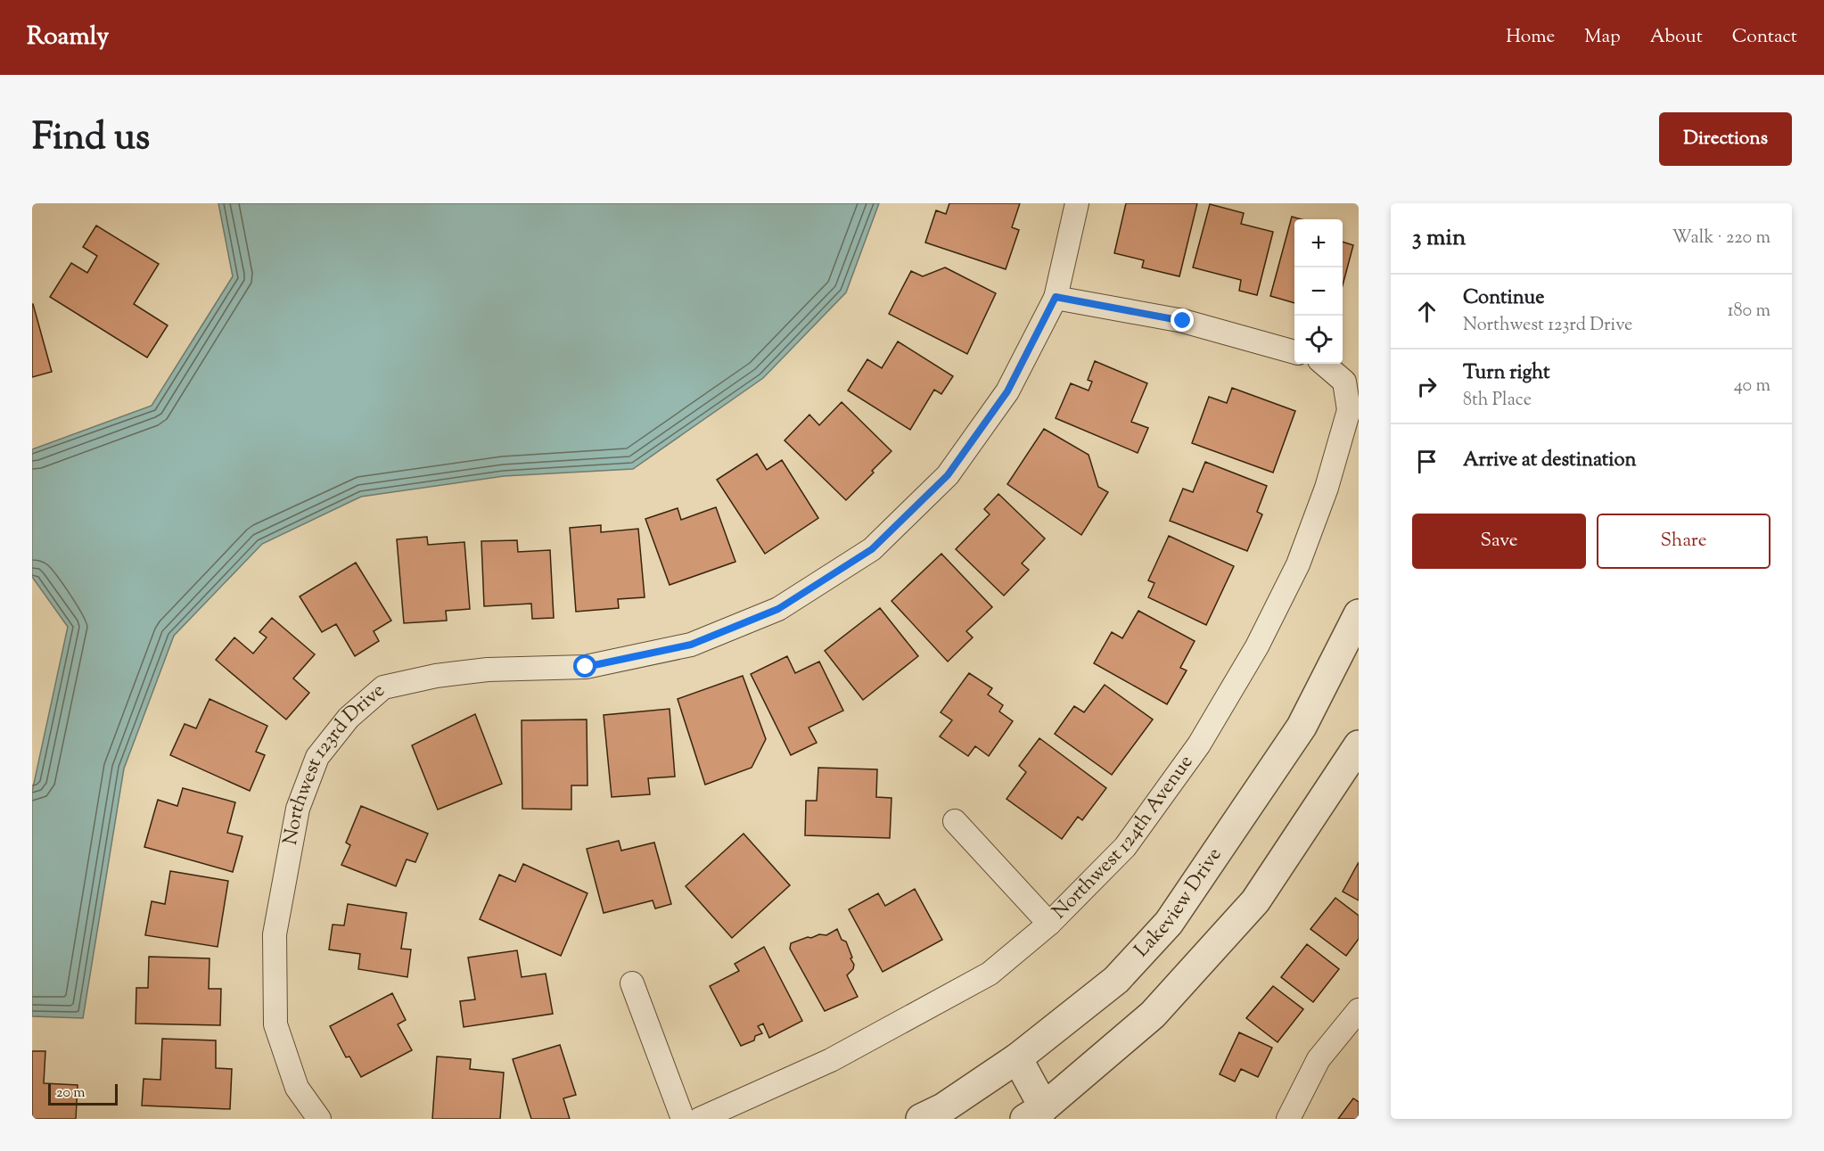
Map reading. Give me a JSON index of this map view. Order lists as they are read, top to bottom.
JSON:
{
  "streets": {
    "street": ["Northwest 123rd Drive", "Northwest 124th Avenue", "Lakeview Drive"]
  },
  "scale_bar": "20 m",
  "page": {
    "header": "Roamly",
    "nav": [
      "Home",
      "Map",
      "About",
      "Contact"
    ],
    "title": "Find us",
    "buttons": [
      "Directions",
      ["Save", "Share"]
    ],
    "heading": ["3 min", "Walk · 220 m"],
    "map_buttons": ["+", "−"],
    "list": [
      ["Continue", "Northwest 123rd Drive", "180 m"],
      ["Turn right", "8th Place", "40 m"],
      "Arrive at destination"
    ],
    "scale": "20 m"
  }
}
